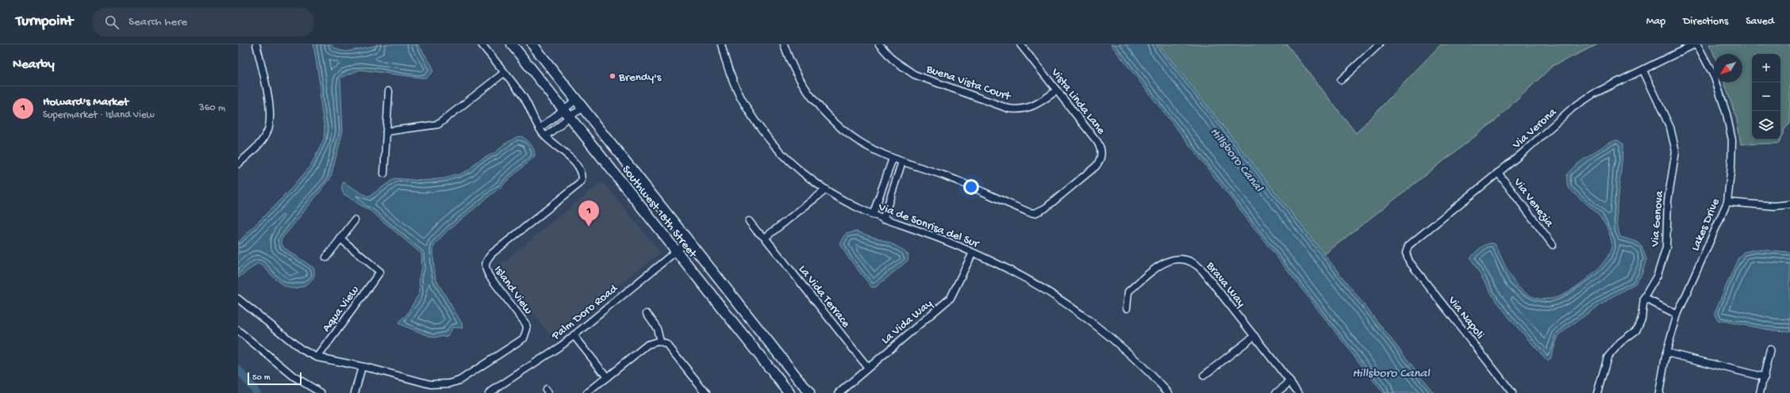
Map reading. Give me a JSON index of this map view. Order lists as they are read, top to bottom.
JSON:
{
  "streets": {
    "main road": ["Southwest 18th Street"],
    "street": [
      "Buena Vista Court",
      "Vista Linda Lane",
      "Via Verona",
      "Via Venezia",
      "Via Genova",
      "Via de Sonrisa del Sur",
      "Lakes Drive",
      "Brava Way",
      "Island View",
      "La Vida Terrace",
      "Aqua View",
      "Palm Doro Road",
      "Via Napoli",
      "La Vida Way"
    ]
  },
  "crossings": [
    ["Buena Vista Court", "Vista Linda Lane"],
    ["Via Verona", "Via Venezia"],
    ["Via Verona", "Via Genova"],
    ["Via Verona", "Lakes Drive"],
    ["Via Verona", "Via Napoli"],
    ["Southwest 18th Street", "Palm Doro Road"],
    ["Via de Sonrisa del Sur", "La Vida Way"],
    ["Island View", "Aqua View"],
    ["La Vida Terrace", "La Vida Way"]
  ],
  "water": ["Hillsboro Canal"],
  "places": ["Brendy's"],
  "scale_bar": "50 m",
  "north": "bottom left",
  "page": {
    "header": "Turnpoint",
    "search": "Search here",
    "nav": ["Map", "Directions", "Saved"],
    "heading": "Nearby",
    "map_buttons": ["+", "−"],
    "list": [
      {
        "mark": "1",
        "name": "Howard's Market",
        "note": "Supermarket · Island View",
        "value": "360 m"
      }
    ],
    "pins": "1",
    "scale": "50 m"
  }
}
